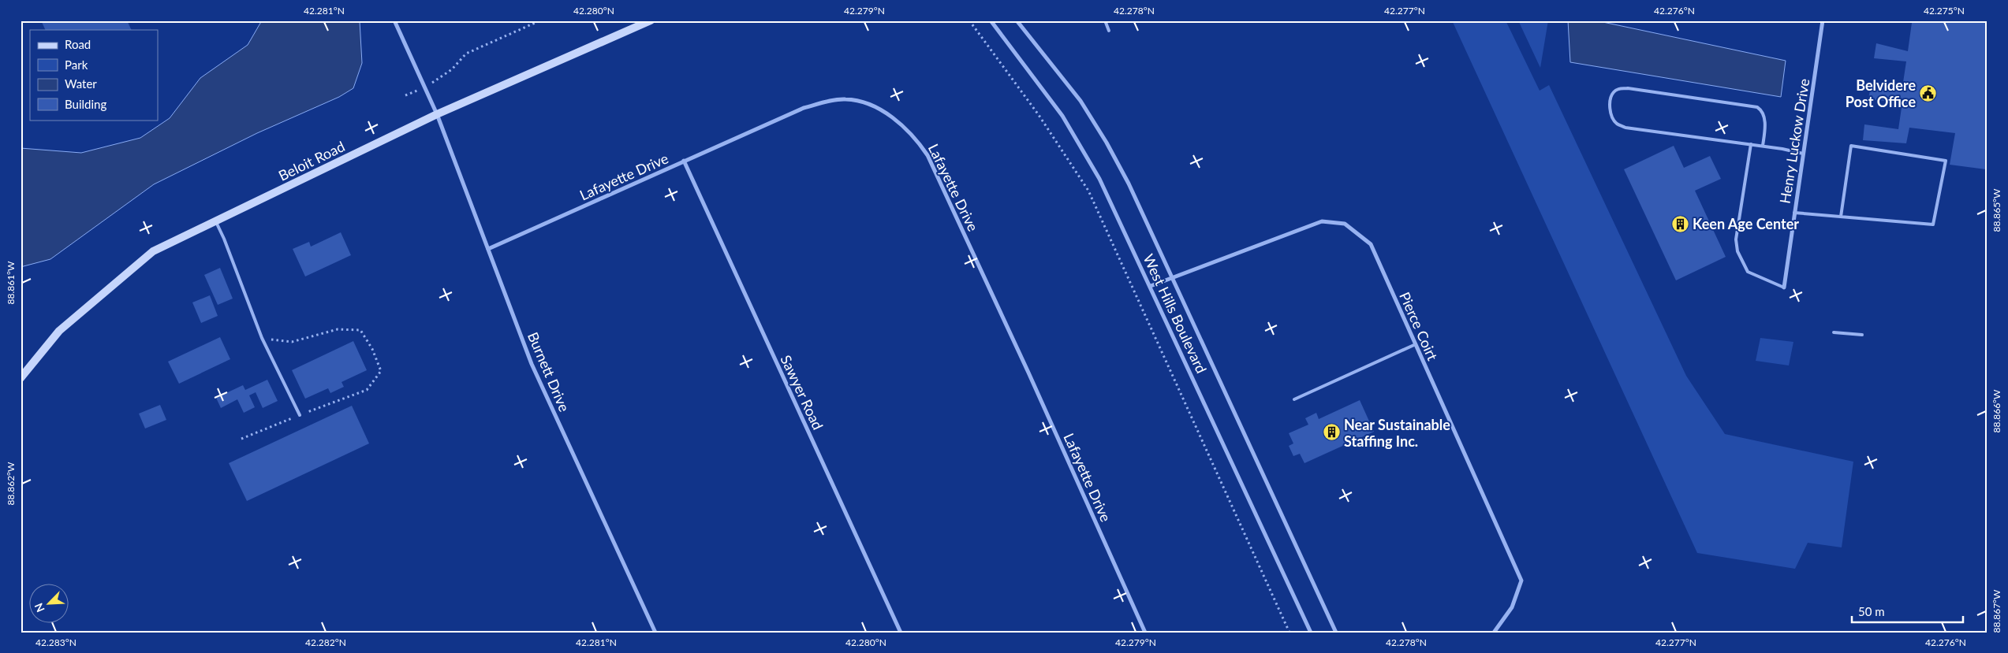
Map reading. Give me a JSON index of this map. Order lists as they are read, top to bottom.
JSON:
{
  "streets": {
    "main road": ["Beloit Road"],
    "street": [
      "Henry Luckow Drive",
      "Lafayette Drive",
      "West Hills Boulevard",
      "Pierce Coirt",
      "Burnett Drive",
      "Sawyer Road"
    ]
  },
  "crossings": [
    ["Beloit Road", "Burnett Drive"],
    ["Lafayette Drive", "Burnett Drive"],
    ["Lafayette Drive", "Sawyer Road"],
    ["West Hills Boulevard", "Pierce Coirt"]
  ],
  "places": {
    "public building": ["Belvidere Post Office"],
    "building": ["Keen Age Center", "Near Sustainable Staffing Inc."]
  },
  "legend": [
    "Road",
    "Park",
    "Water",
    "Building"
  ],
  "scale_bar": "50 m",
  "north": "bottom left",
  "coordinates": [
    "42.281°N",
    "42.280°N",
    "42.279°N",
    "42.278°N",
    "42.277°N",
    "42.276°N",
    "42.275°N",
    "88.865°W",
    "88.861°W",
    "88.866°W",
    "88.862°W",
    "88.867°W",
    "42.283°N",
    "42.282°N"
  ]
}
